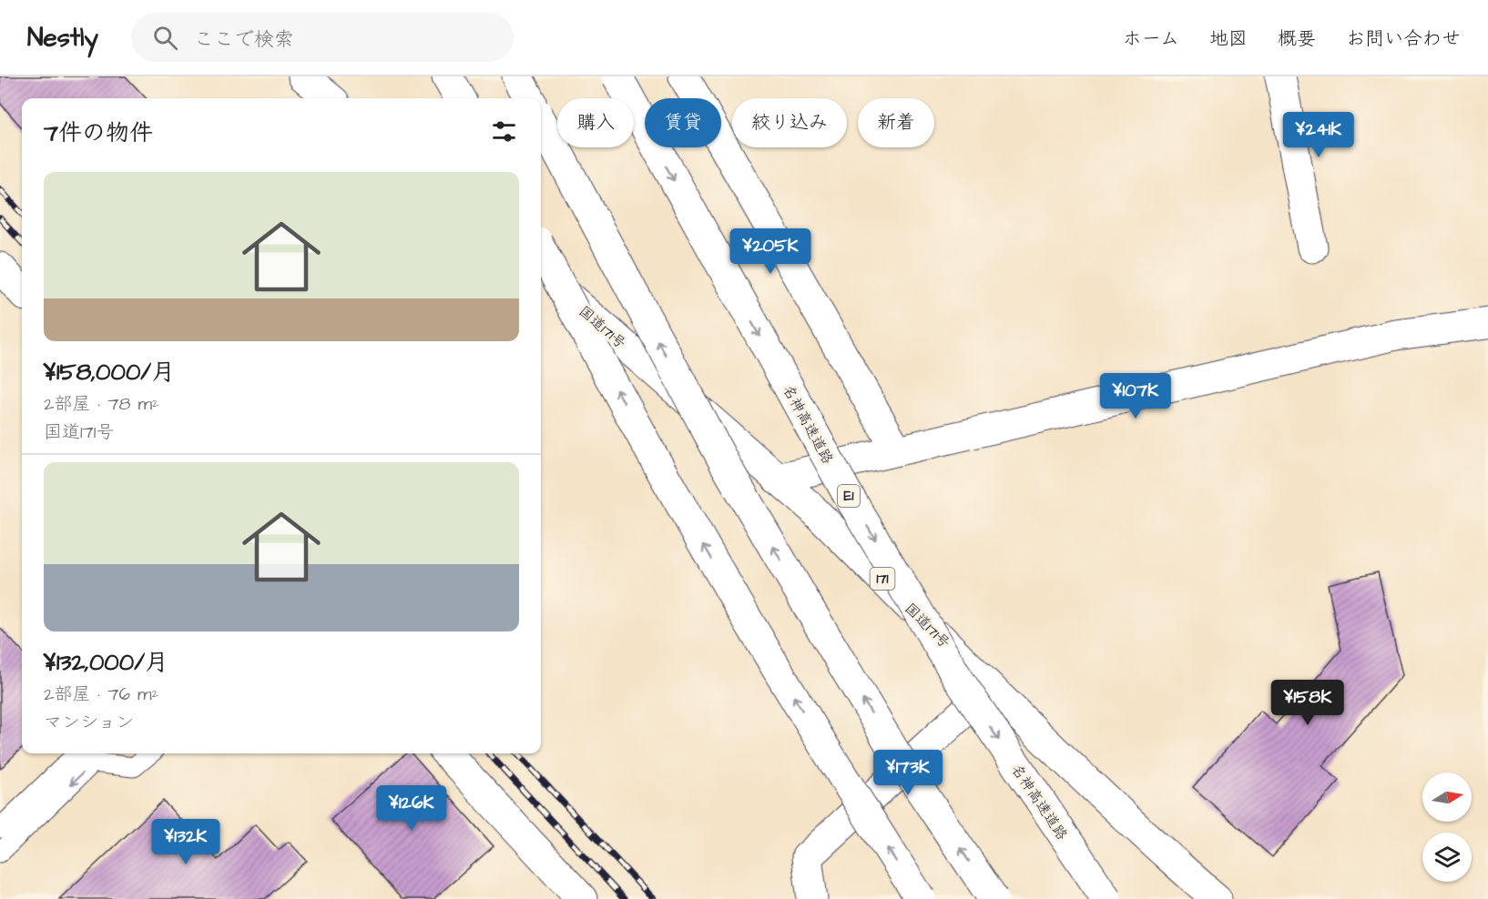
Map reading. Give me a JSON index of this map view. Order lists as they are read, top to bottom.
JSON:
{
  "streets": {
    "main road": [
      "国道171号",
      "名神高速道路",
      "E1",
      "171"
    ]
  },
  "north": "right",
  "page": {
    "header": "Nestly",
    "search": "ここで検索",
    "nav": [
      "ホーム",
      "地図",
      "概要",
      "お問い合わせ"
    ],
    "chip": [
      "購入",
      "賃貸",
      "絞り込み",
      "新着"
    ],
    "heading": "7件の物件",
    "price": [
      "¥241K",
      "¥205K",
      "¥107K",
      "¥158K",
      "¥173K",
      "¥126K",
      "¥132K"
    ],
    "list": [
      {
        "name": "¥158,000/月",
        "note": "2部屋 · 78 m² · 国道171号"
      },
      {
        "name": "¥132,000/月",
        "note": "2部屋 · 76 m² · マンション"
      }
    ]
  }
}
